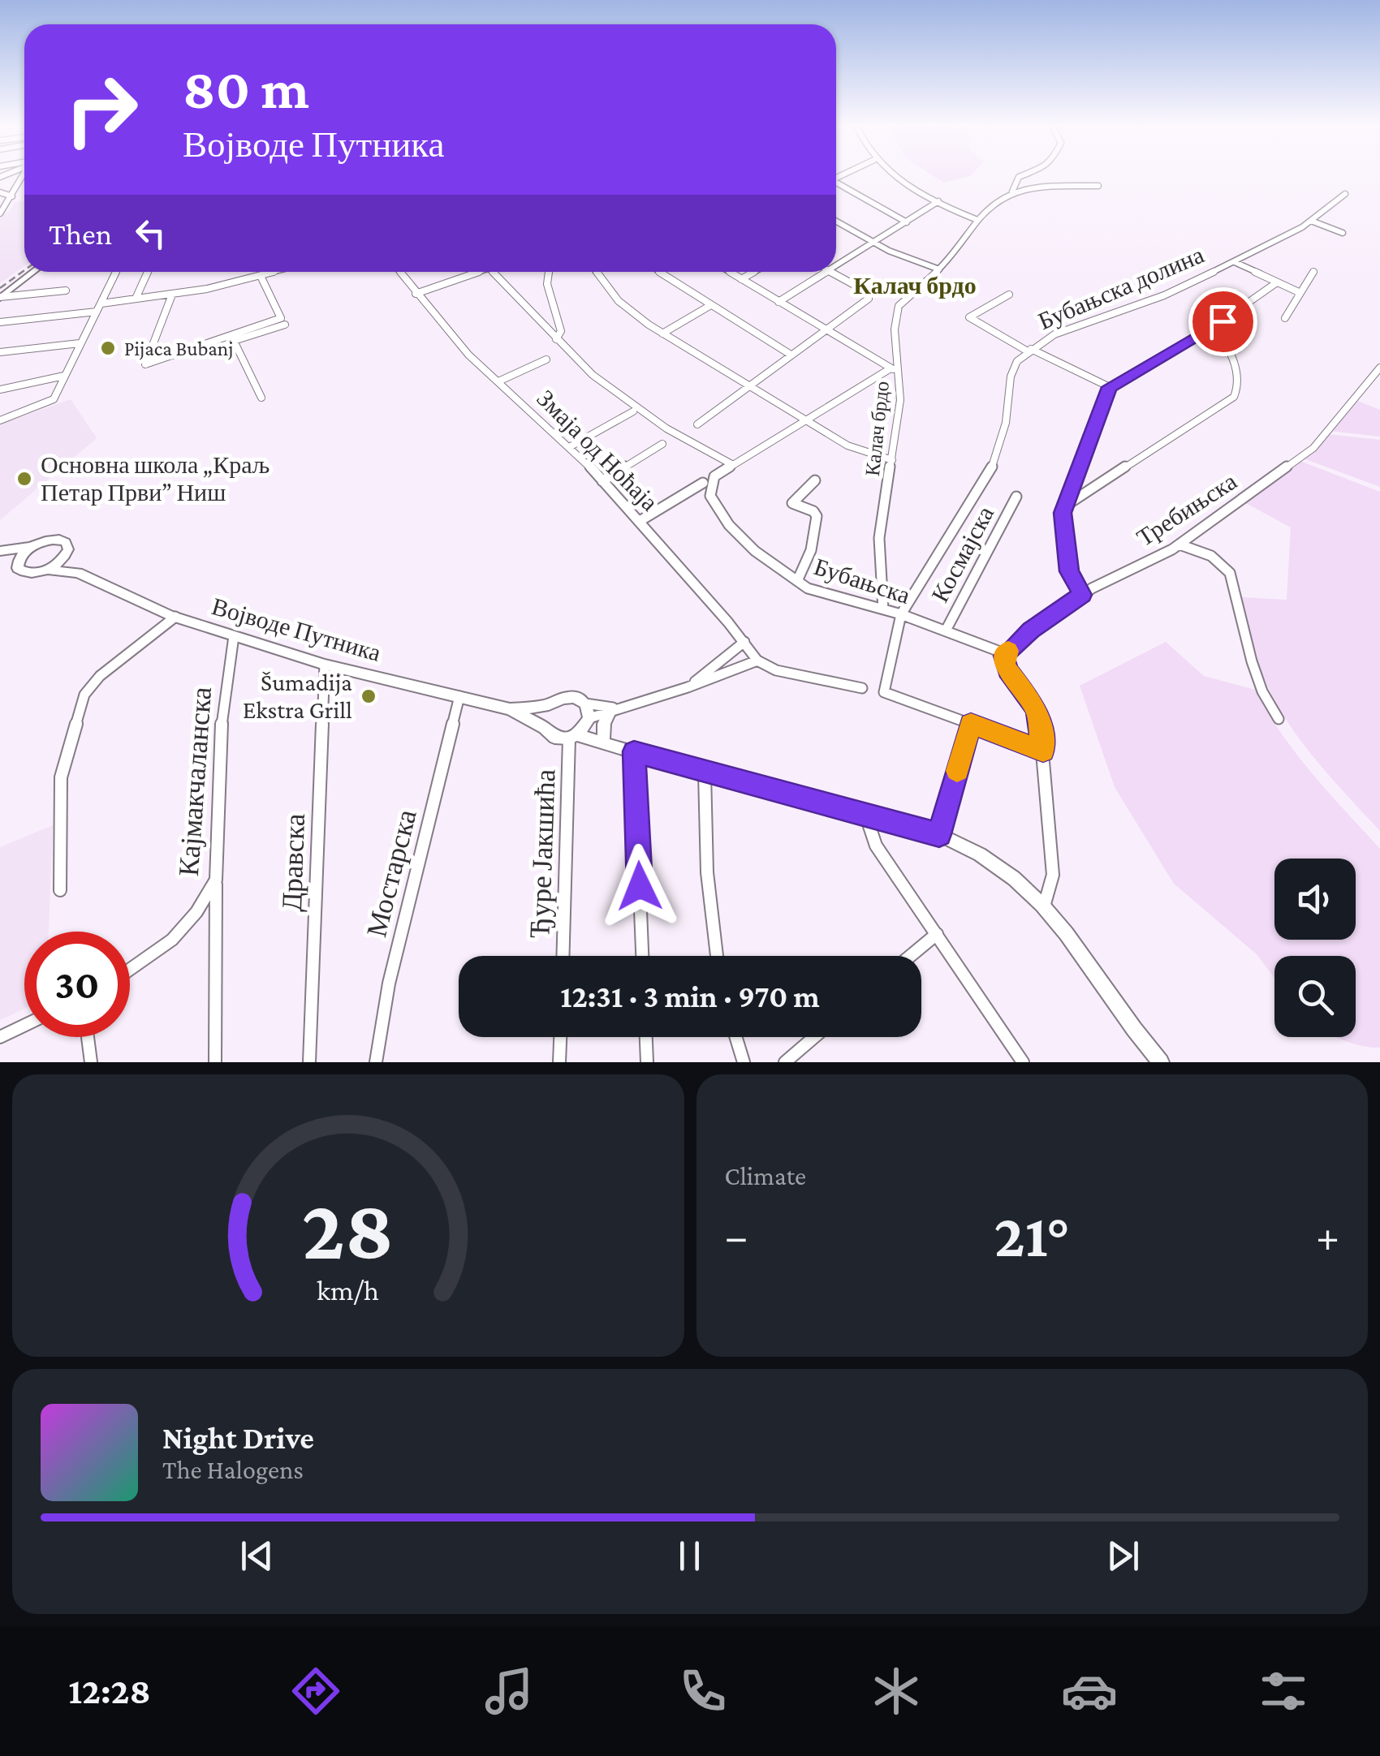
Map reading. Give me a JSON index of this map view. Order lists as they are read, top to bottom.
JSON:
{
  "streets": {
    "street": [
      "Бубањска долина",
      "Калач брдо",
      "Змаја од Ноћаја",
      "Требињска",
      "Космајска",
      "Бубањска",
      "Војводе Путника",
      "Кајмакчаланска",
      "Ђуре Јакшића",
      "Дравска",
      "Мостарска"
    ]
  },
  "crossings": [
    ["Бубањска долина", "Бубањска"],
    ["Калач брдо", "Бубањска"],
    ["Требињска", "Бубањска"],
    ["Космајска", "Бубањска"],
    ["Војводе Путника", "Кајмакчаланска"],
    ["Војводе Путника", "Ђуре Јакшића"],
    ["Војводе Путника", "Дравска"],
    ["Војводе Путника", "Мостарска"]
  ],
  "districts": ["Калач брдо"],
  "places": ["Pijaca Bubanj", "Основна школа „Краљ Петар Први” Ниш", "Šumadija Ekstra Grill"],
  "page": {
    "turn": ["80 m", "Војводе Путника"],
    "then": "Then",
    "limit": "30",
    "trip": "12:31 · 3 min · 970 m",
    "tile": "Climate",
    "heat": ["−", "21°", "+"],
    "song": ["Night Drive", "The Halogens"],
    "tabs": "12:28",
    "gauge": ["28", "km/h"]
  }
}
